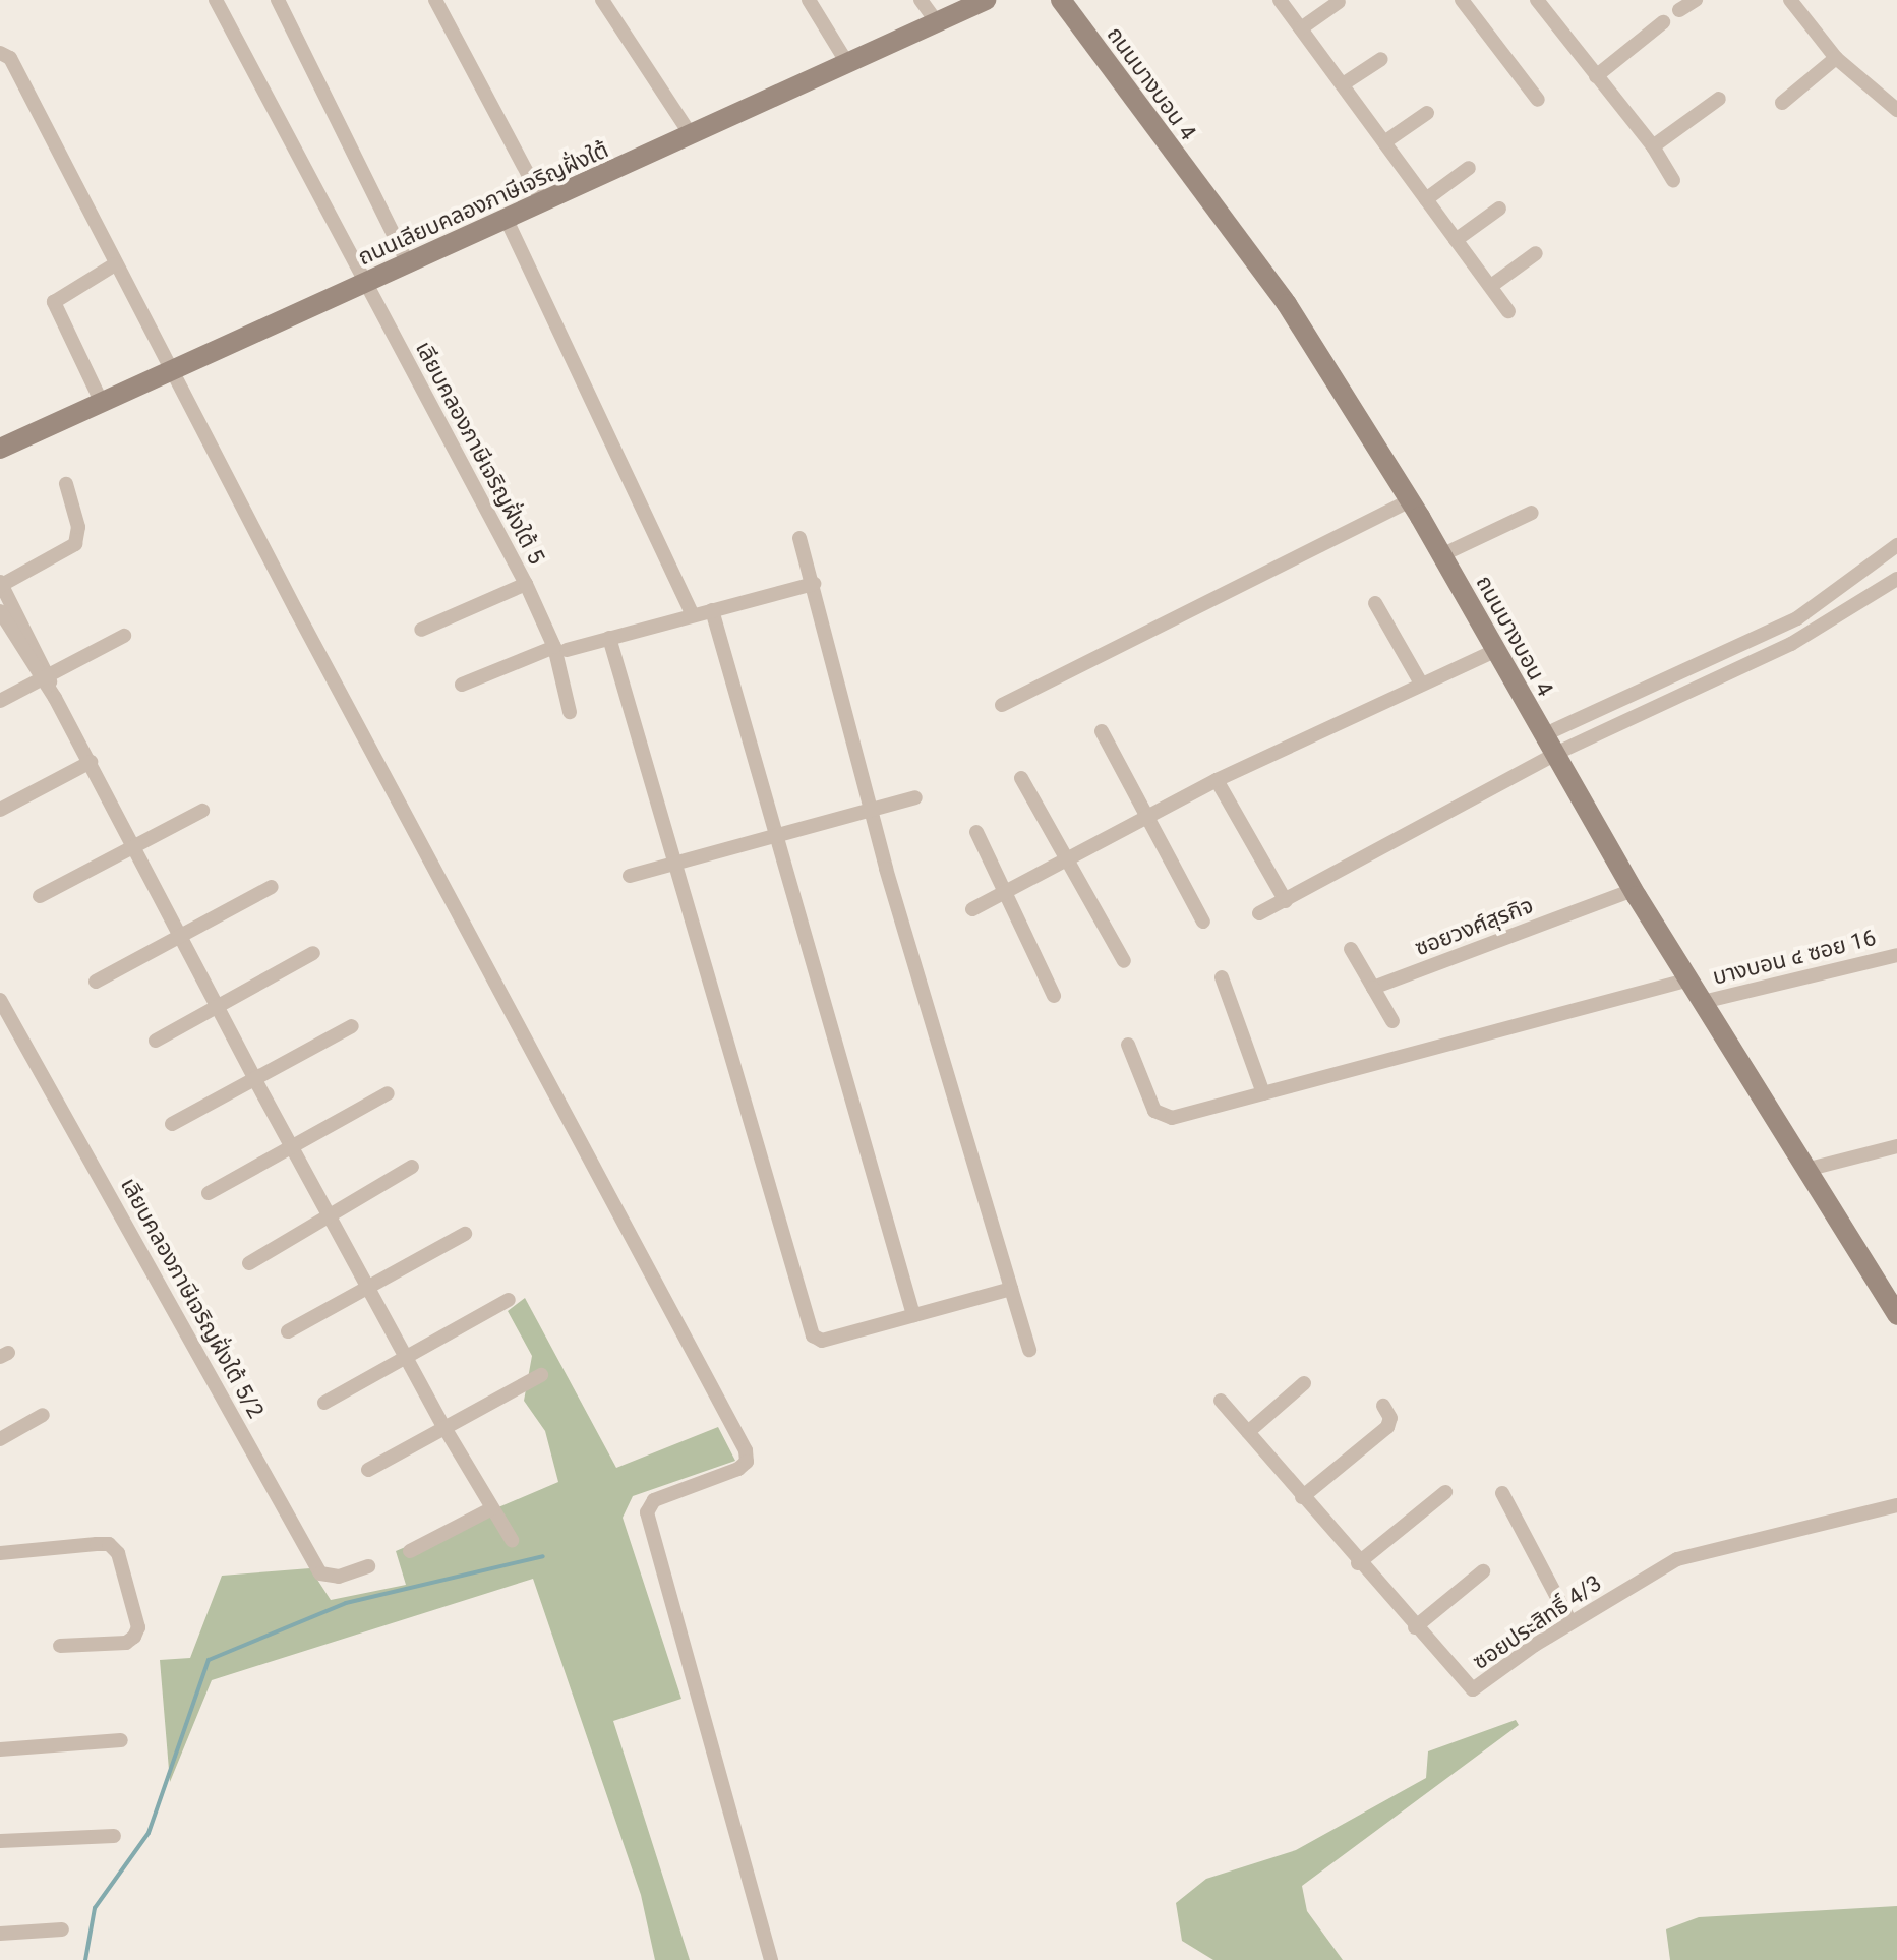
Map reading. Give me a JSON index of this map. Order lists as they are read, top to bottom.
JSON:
{
  "streets": {
    "street": [
      "ถนนบางบอน 4",
      "ถนนเลียบคลองภาษีเจริญฝั่งใต้",
      "เลียบคลองภาษีเจริญฝั่งใต้ 5",
      "ซอยวงศ์สุรกิจ",
      "บางบอน ๔ ซอย 16",
      "เลียบคลองภาษีเจริญฝั่งใต้ 5/2",
      "ซอยประสิทธิ์ 4/3"
    ]
  },
  "crossings": [
    ["ถนนบางบอน 4", "ซอยวงศ์สุรกิจ"],
    ["ถนนบางบอน 4", "บางบอน ๔ ซอย 16"],
    ["ถนนเลียบคลองภาษีเจริญฝั่งใต้", "เลียบคลองภาษีเจริญฝั่งใต้ 5"]
  ]
}
